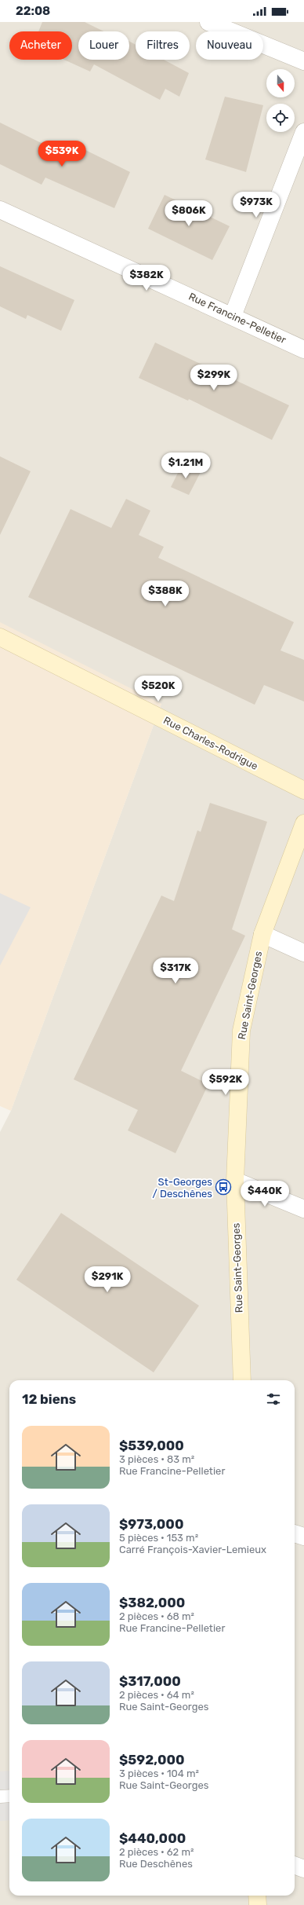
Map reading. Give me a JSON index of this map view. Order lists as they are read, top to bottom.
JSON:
{
  "streets": {
    "street": ["Rue Francine-Pelletier", "Rue Charles-Rodrigue", "Rue Saint-Georges"]
  },
  "places": {
    "bus stop": ["St-Georges / Deschênes"]
  },
  "north": "bottom",
  "page": {
    "status": "22:08",
    "chip": [
      "Acheter",
      "Louer",
      "Filtres",
      "Nouveau"
    ],
    "price": [
      "$539K",
      "$973K",
      "$806K",
      "$382K",
      "$299K",
      "$1.21M",
      "$388K",
      "$520K",
      "$317K",
      "$592K",
      "$440K",
      "$291K"
    ],
    "heading": "12 biens",
    "list": [
      {
        "name": "$539,000",
        "note": "3 pièces · 83 m² · Rue Francine-Pelletier"
      },
      {
        "name": "$973,000",
        "note": "5 pièces · 153 m² · Carré François-Xavier-Lemieux"
      },
      {
        "name": "$382,000",
        "note": "2 pièces · 68 m² · Rue Francine-Pelletier"
      },
      {
        "name": "$317,000",
        "note": "2 pièces · 64 m² · Rue Saint-Georges"
      },
      {
        "name": "$592,000",
        "note": "3 pièces · 104 m² · Rue Saint-Georges"
      },
      {
        "name": "$440,000",
        "note": "2 pièces · 62 m² · Rue Deschênes"
      }
    ]
  }
}
